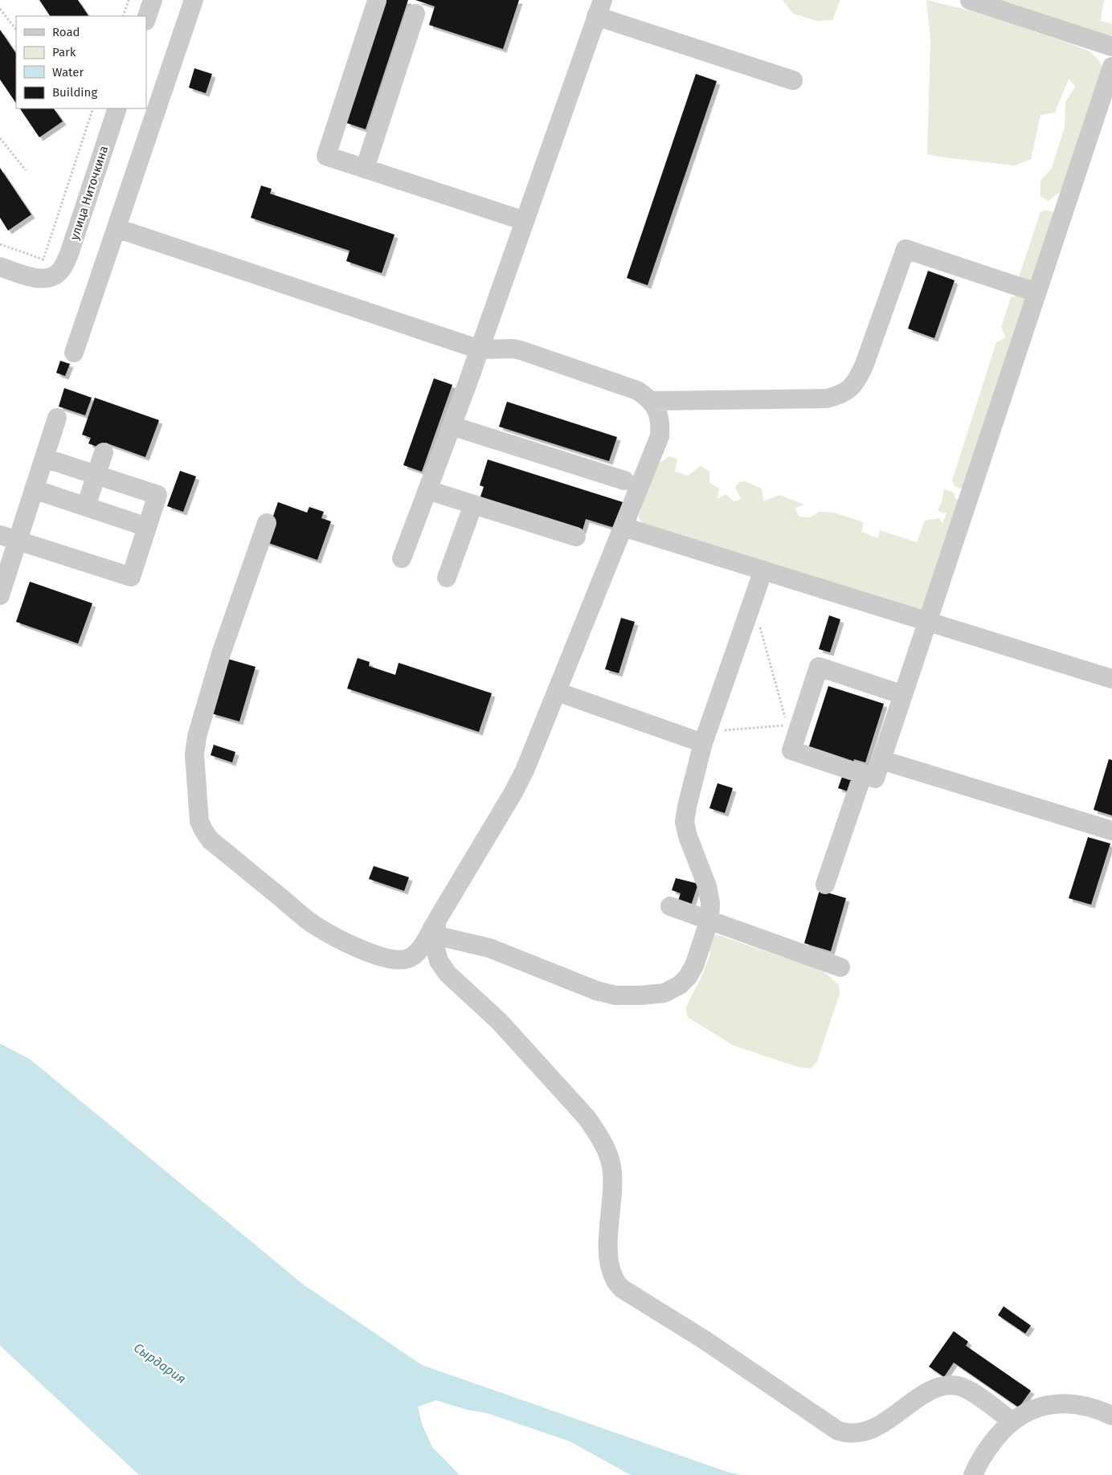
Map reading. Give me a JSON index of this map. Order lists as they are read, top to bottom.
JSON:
{
  "streets": {
    "street": ["улица Ниточкина"]
  },
  "water": ["Сырдария"],
  "legend": [
    "Road",
    "Park",
    "Water",
    "Building"
  ]
}
